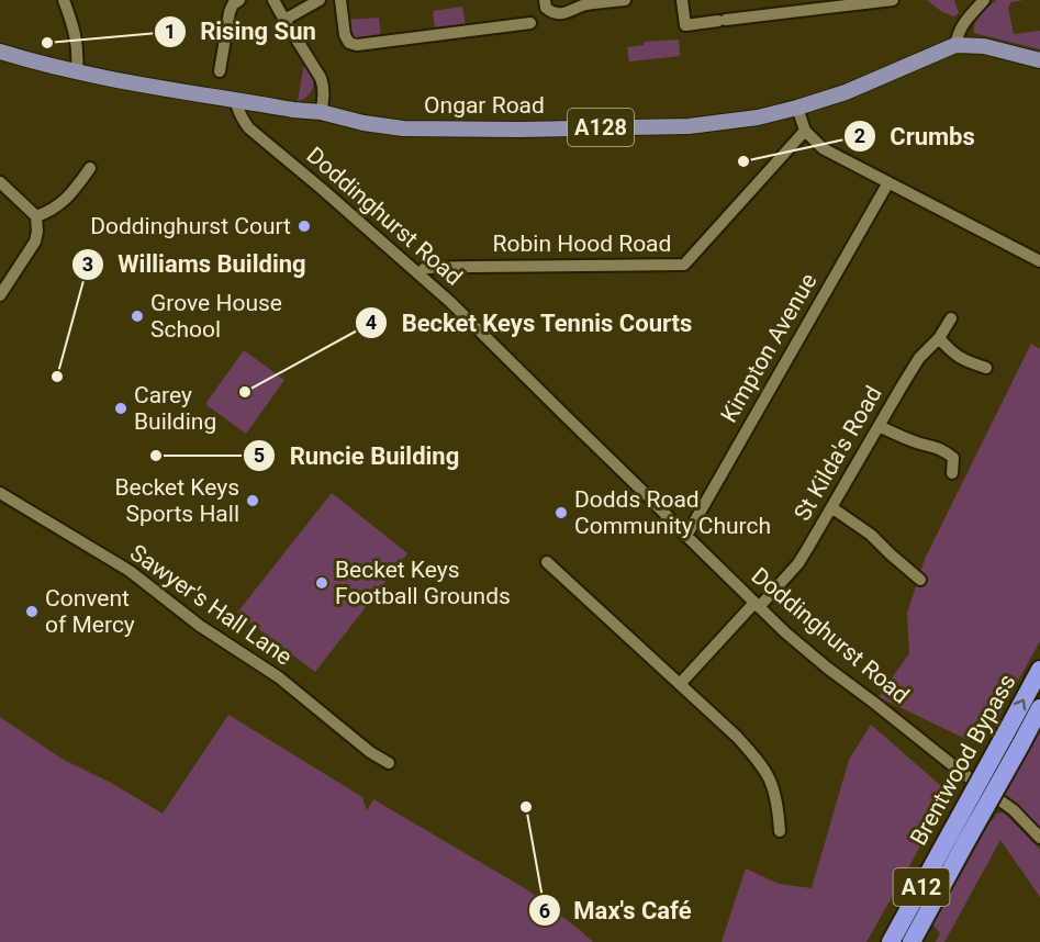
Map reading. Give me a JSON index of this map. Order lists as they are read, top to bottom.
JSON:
{
  "streets": {
    "highway": ["Brentwood Bypass", "A12"],
    "main road": ["Ongar Road", "A128"],
    "street": [
      "Doddinghurst Road",
      "Robin Hood Road",
      "Kimpton Avenue",
      "St Kilda's Road",
      "Sawyer's Hall Lane"
    ]
  },
  "crossings": [
    ["Ongar Road", "Doddinghurst Road"],
    ["Doddinghurst Road", "Robin Hood Road"],
    ["Doddinghurst Road", "Kimpton Avenue"],
    ["Doddinghurst Road", "St Kilda's Road"]
  ],
  "places": [
    "Rising Sun",
    "Crumbs",
    "Doddinghurst Court",
    "Grove House School",
    "Williams Building",
    "Becket Keys Tennis Courts",
    "Carey Building",
    "Runcie Building",
    "Becket Keys Sports Hall",
    "Dodds Road Community Church",
    "Becket Keys Football Grounds",
    "Convent of Mercy",
    "Max's Café"
  ]
}
